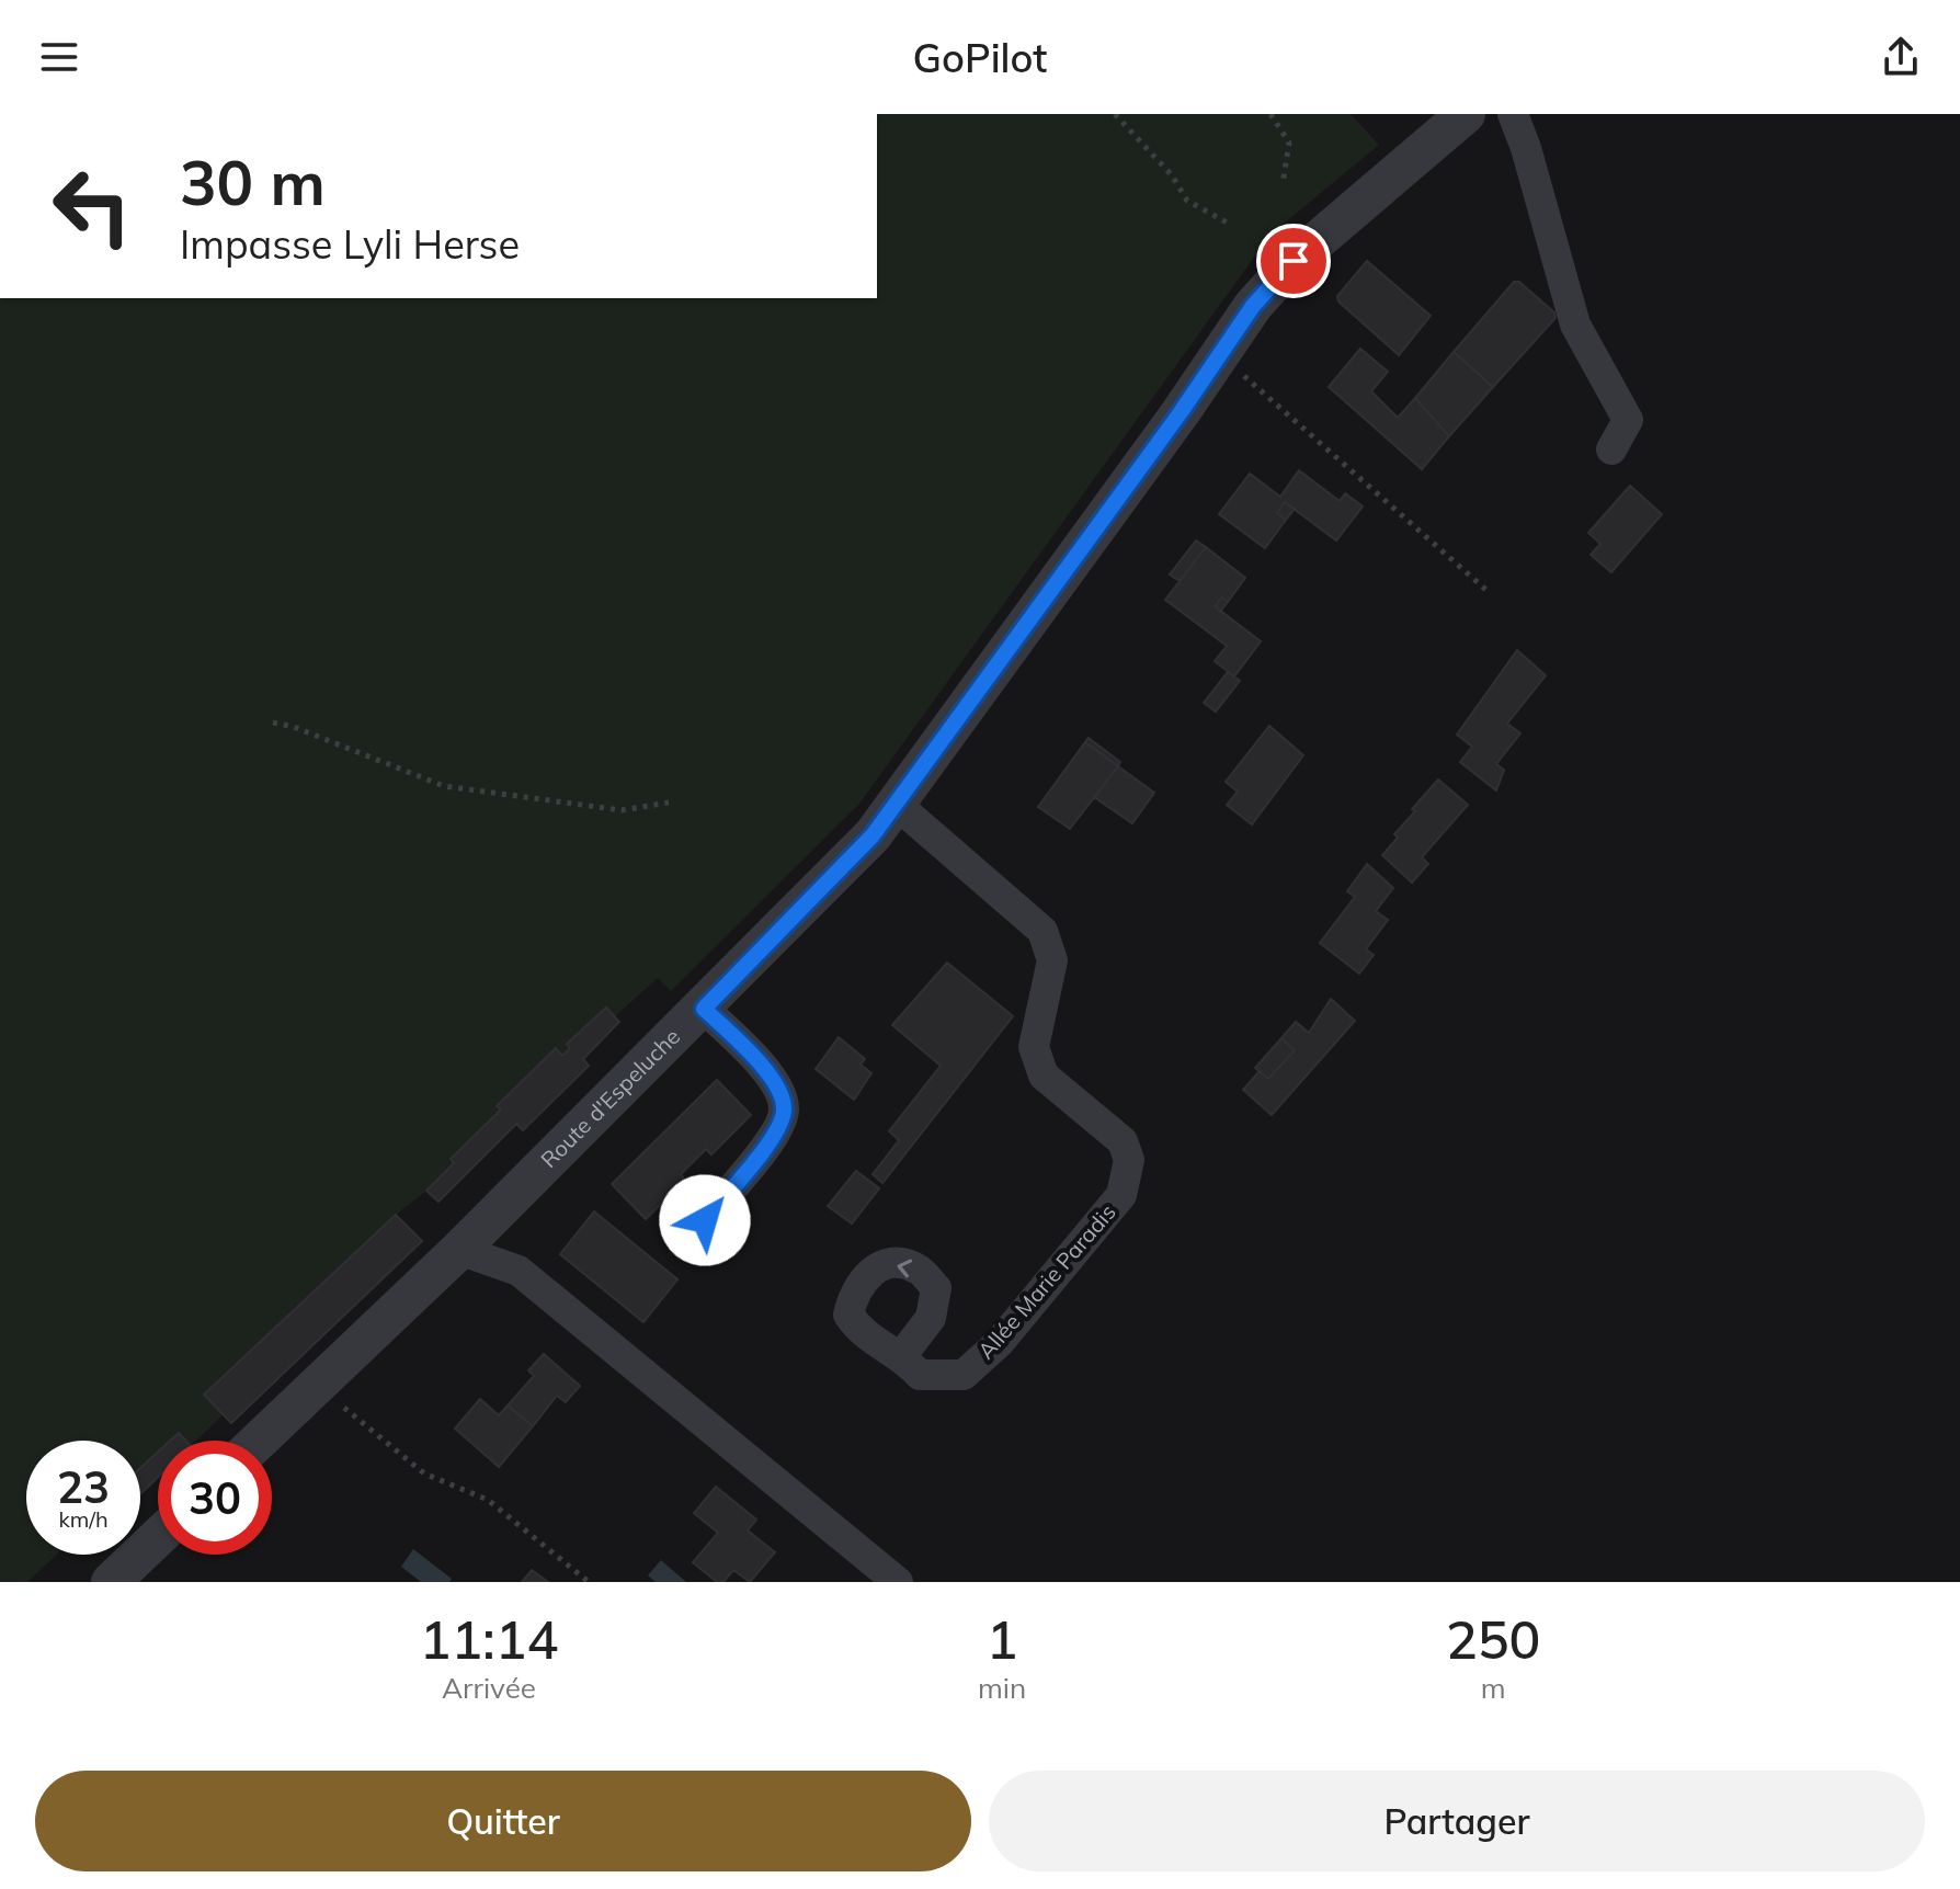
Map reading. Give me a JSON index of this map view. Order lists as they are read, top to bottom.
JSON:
{
  "streets": {
    "street": ["Route d'Espeluche", "Allée Marie Paradis"]
  },
  "crossings": [
    ["Route d'Espeluche", "Allée Marie Paradis"]
  ],
  "page": {
    "header": "GoPilot",
    "turn": ["30 m", "Impasse Lyli Herse"],
    "speed": "23 km/h",
    "limit": "30",
    "eta": [
      "11:14",
      "Arrivée",
      "1",
      "min",
      "250",
      "m"
    ],
    "buttons": ["Quitter", "Partager"]
  }
}
